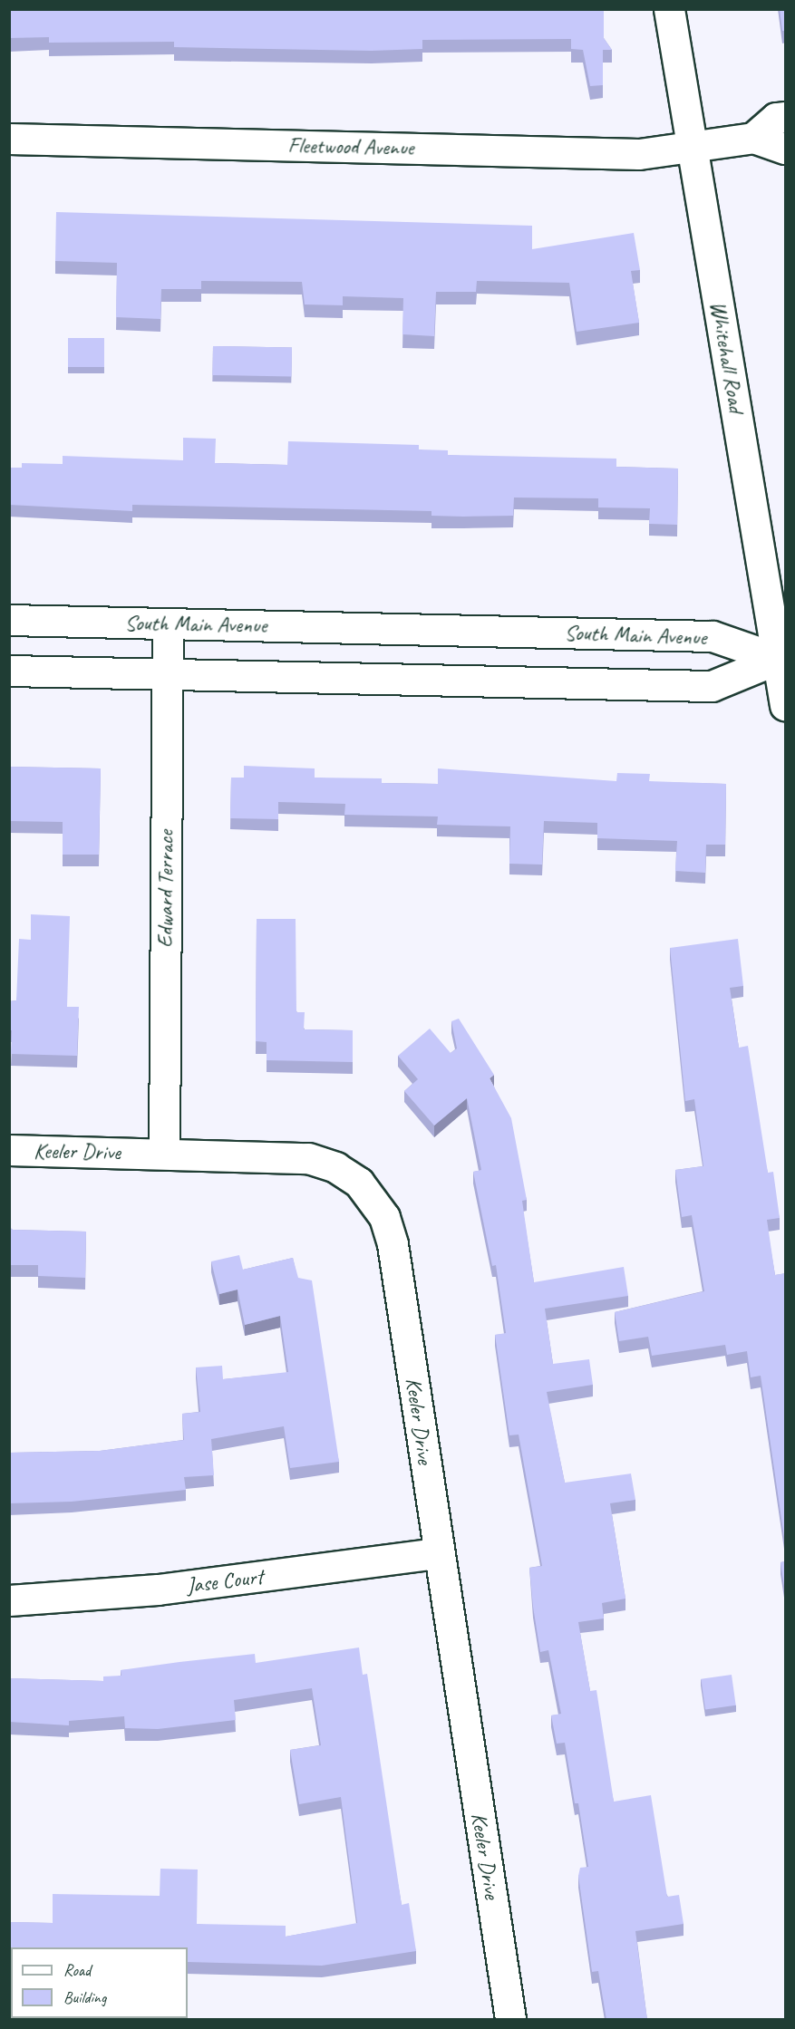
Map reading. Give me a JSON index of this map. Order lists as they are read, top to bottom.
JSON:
{
  "streets": {
    "street": [
      "Fleetwood Avenue",
      "Whitehall Road",
      "South Main Avenue",
      "Edward Terrace",
      "Keeler Drive",
      "Jase Court"
    ]
  },
  "crossings": [
    ["Fleetwood Avenue", "Whitehall Road"],
    ["Whitehall Road", "South Main Avenue"],
    ["South Main Avenue", "Edward Terrace"],
    ["Edward Terrace", "Keeler Drive"],
    ["Keeler Drive", "Jase Court"]
  ],
  "legend": ["Road", "Building"]
}
